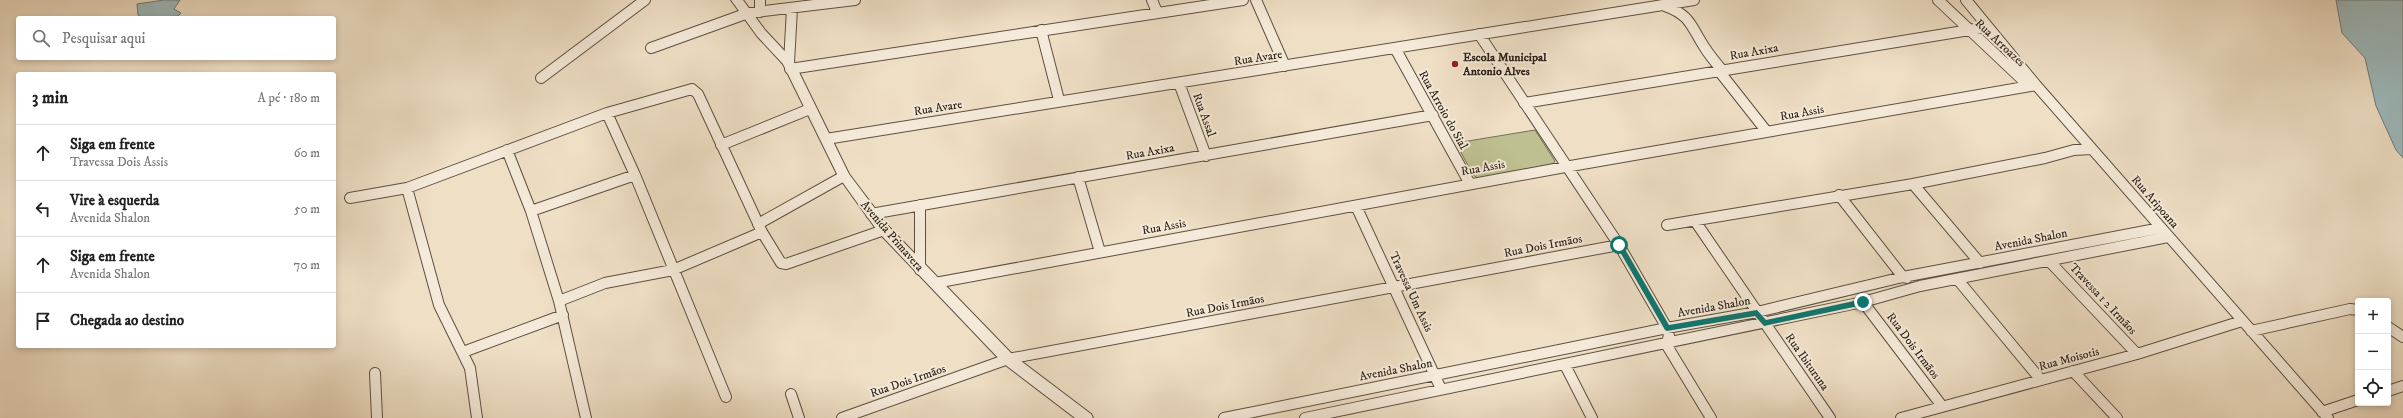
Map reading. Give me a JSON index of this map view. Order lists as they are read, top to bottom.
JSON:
{
  "streets": {
    "street": [
      "Rua Arroazes",
      "Rua Axixa",
      "Rua Avare",
      "Rua Arroio do Sial",
      "Rua Assis",
      "Rua Assal",
      "Rua Aripoana",
      "Avenida Primavera",
      "Avenida Shalon",
      "Rua Dois Irmãos",
      "Travessa Um Assis",
      "Travessa 1 2 Irmãos",
      "Rua Moisotis",
      "Rua Ibituruna"
    ]
  },
  "crossings": [
    ["Rua Arroazes", "Rua Axixa"],
    ["Rua Arroazes", "Rua Assis"],
    ["Rua Arroazes", "Rua Aripoana"],
    ["Rua Axixa", "Rua Arroio do Sial"],
    ["Rua Axixa", "Rua Assal"],
    ["Rua Axixa", "Rua Aripoana"],
    ["Rua Axixa", "Avenida Primavera"],
    ["Rua Avare", "Rua Arroio do Sial"],
    ["Rua Avare", "Rua Assal"],
    ["Rua Avare", "Avenida Primavera"],
    ["Rua Arroio do Sial", "Rua Assis"],
    ["Rua Assis", "Rua Aripoana"],
    ["Rua Assis", "Avenida Primavera"],
    ["Rua Assis", "Travessa Um Assis"],
    ["Rua Aripoana", "Avenida Shalon"],
    ["Rua Aripoana", "Rua Moisotis"],
    ["Avenida Primavera", "Rua Dois Irmãos"],
    ["Avenida Shalon", "Rua Dois Irmãos"],
    ["Avenida Shalon", "Travessa Um Assis"],
    ["Avenida Shalon", "Travessa 1 2 Irmãos"],
    ["Avenida Shalon", "Rua Ibituruna"],
    ["Rua Dois Irmãos", "Travessa Um Assis"],
    ["Rua Dois Irmãos", "Rua Moisotis"],
    ["Travessa 1 2 Irmãos", "Rua Moisotis"]
  ],
  "places": ["Escola Municipal Antonio Alves"],
  "page": {
    "search": "Pesquisar aqui",
    "heading": ["3 min", "A pé · 180 m"],
    "list": [
      ["Siga em frente", "Travessa Dois Assis", "60 m"],
      ["Vire à esquerda", "Avenida Shalon", "50 m"],
      ["Siga em frente", "Avenida Shalon", "70 m"],
      "Chegada ao destino"
    ],
    "map_buttons": ["+", "−"]
  }
}
